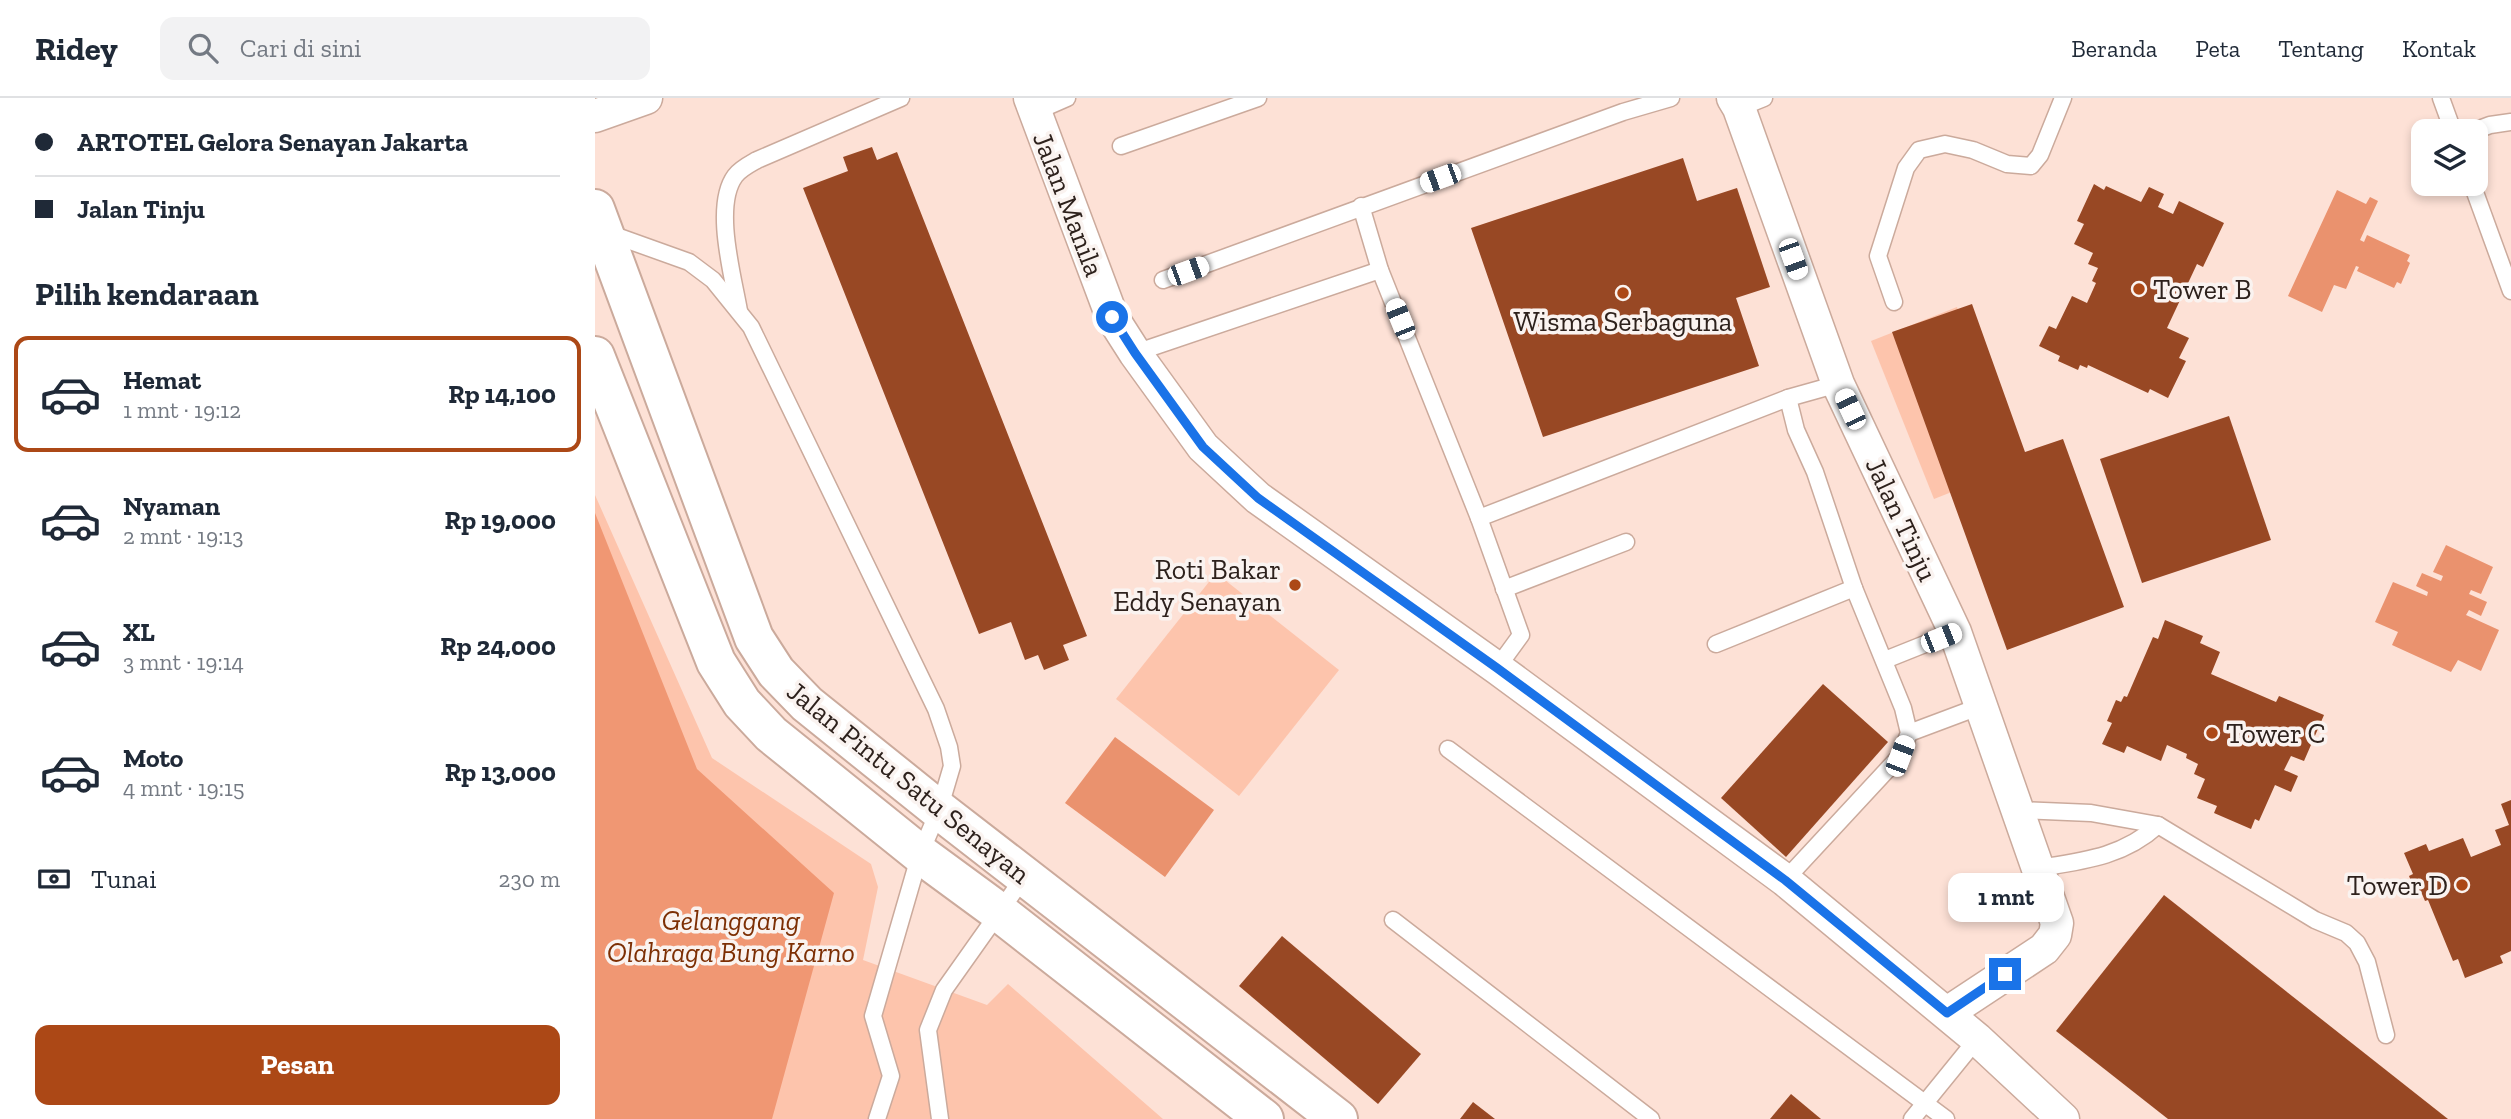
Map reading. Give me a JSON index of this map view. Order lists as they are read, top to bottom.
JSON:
{
  "streets": {
    "main road": ["Jalan Pintu Satu Senayan"],
    "street": ["Jalan Manila", "Jalan Tinju"]
  },
  "crossings": [
    ["Jalan Manila", "Jalan Tinju"]
  ],
  "parks": ["Gelanggang Olahraga Bung Karno"],
  "places": [
    "Tower B",
    "Wisma Serbaguna",
    "Roti Bakar Eddy Senayan",
    "Tower C",
    "Tower D"
  ],
  "page": {
    "header": "Ridey",
    "search": "Cari di sini",
    "nav": [
      "Beranda",
      "Peta",
      "Tentang",
      "Kontak"
    ],
    "banner": ["ARTOTEL Gelora Senayan Jakarta", "Jalan Tinju"],
    "heading": "Pilih kendaraan",
    "list": [
      {
        "name": "Hemat",
        "note": "1 mnt · 19:12",
        "value": "Rp 14,100"
      },
      {
        "name": "Nyaman",
        "note": "2 mnt · 19:13",
        "value": "Rp 19,000"
      },
      {
        "name": "XL",
        "note": "3 mnt · 19:14",
        "value": "Rp 24,000"
      },
      {
        "name": "Moto",
        "note": "4 mnt · 19:15",
        "value": "Rp 13,000"
      }
    ],
    "pay": ["Tunai", "230 m"],
    "bubble": "1 mnt",
    "buttons": "Pesan"
  }
}
